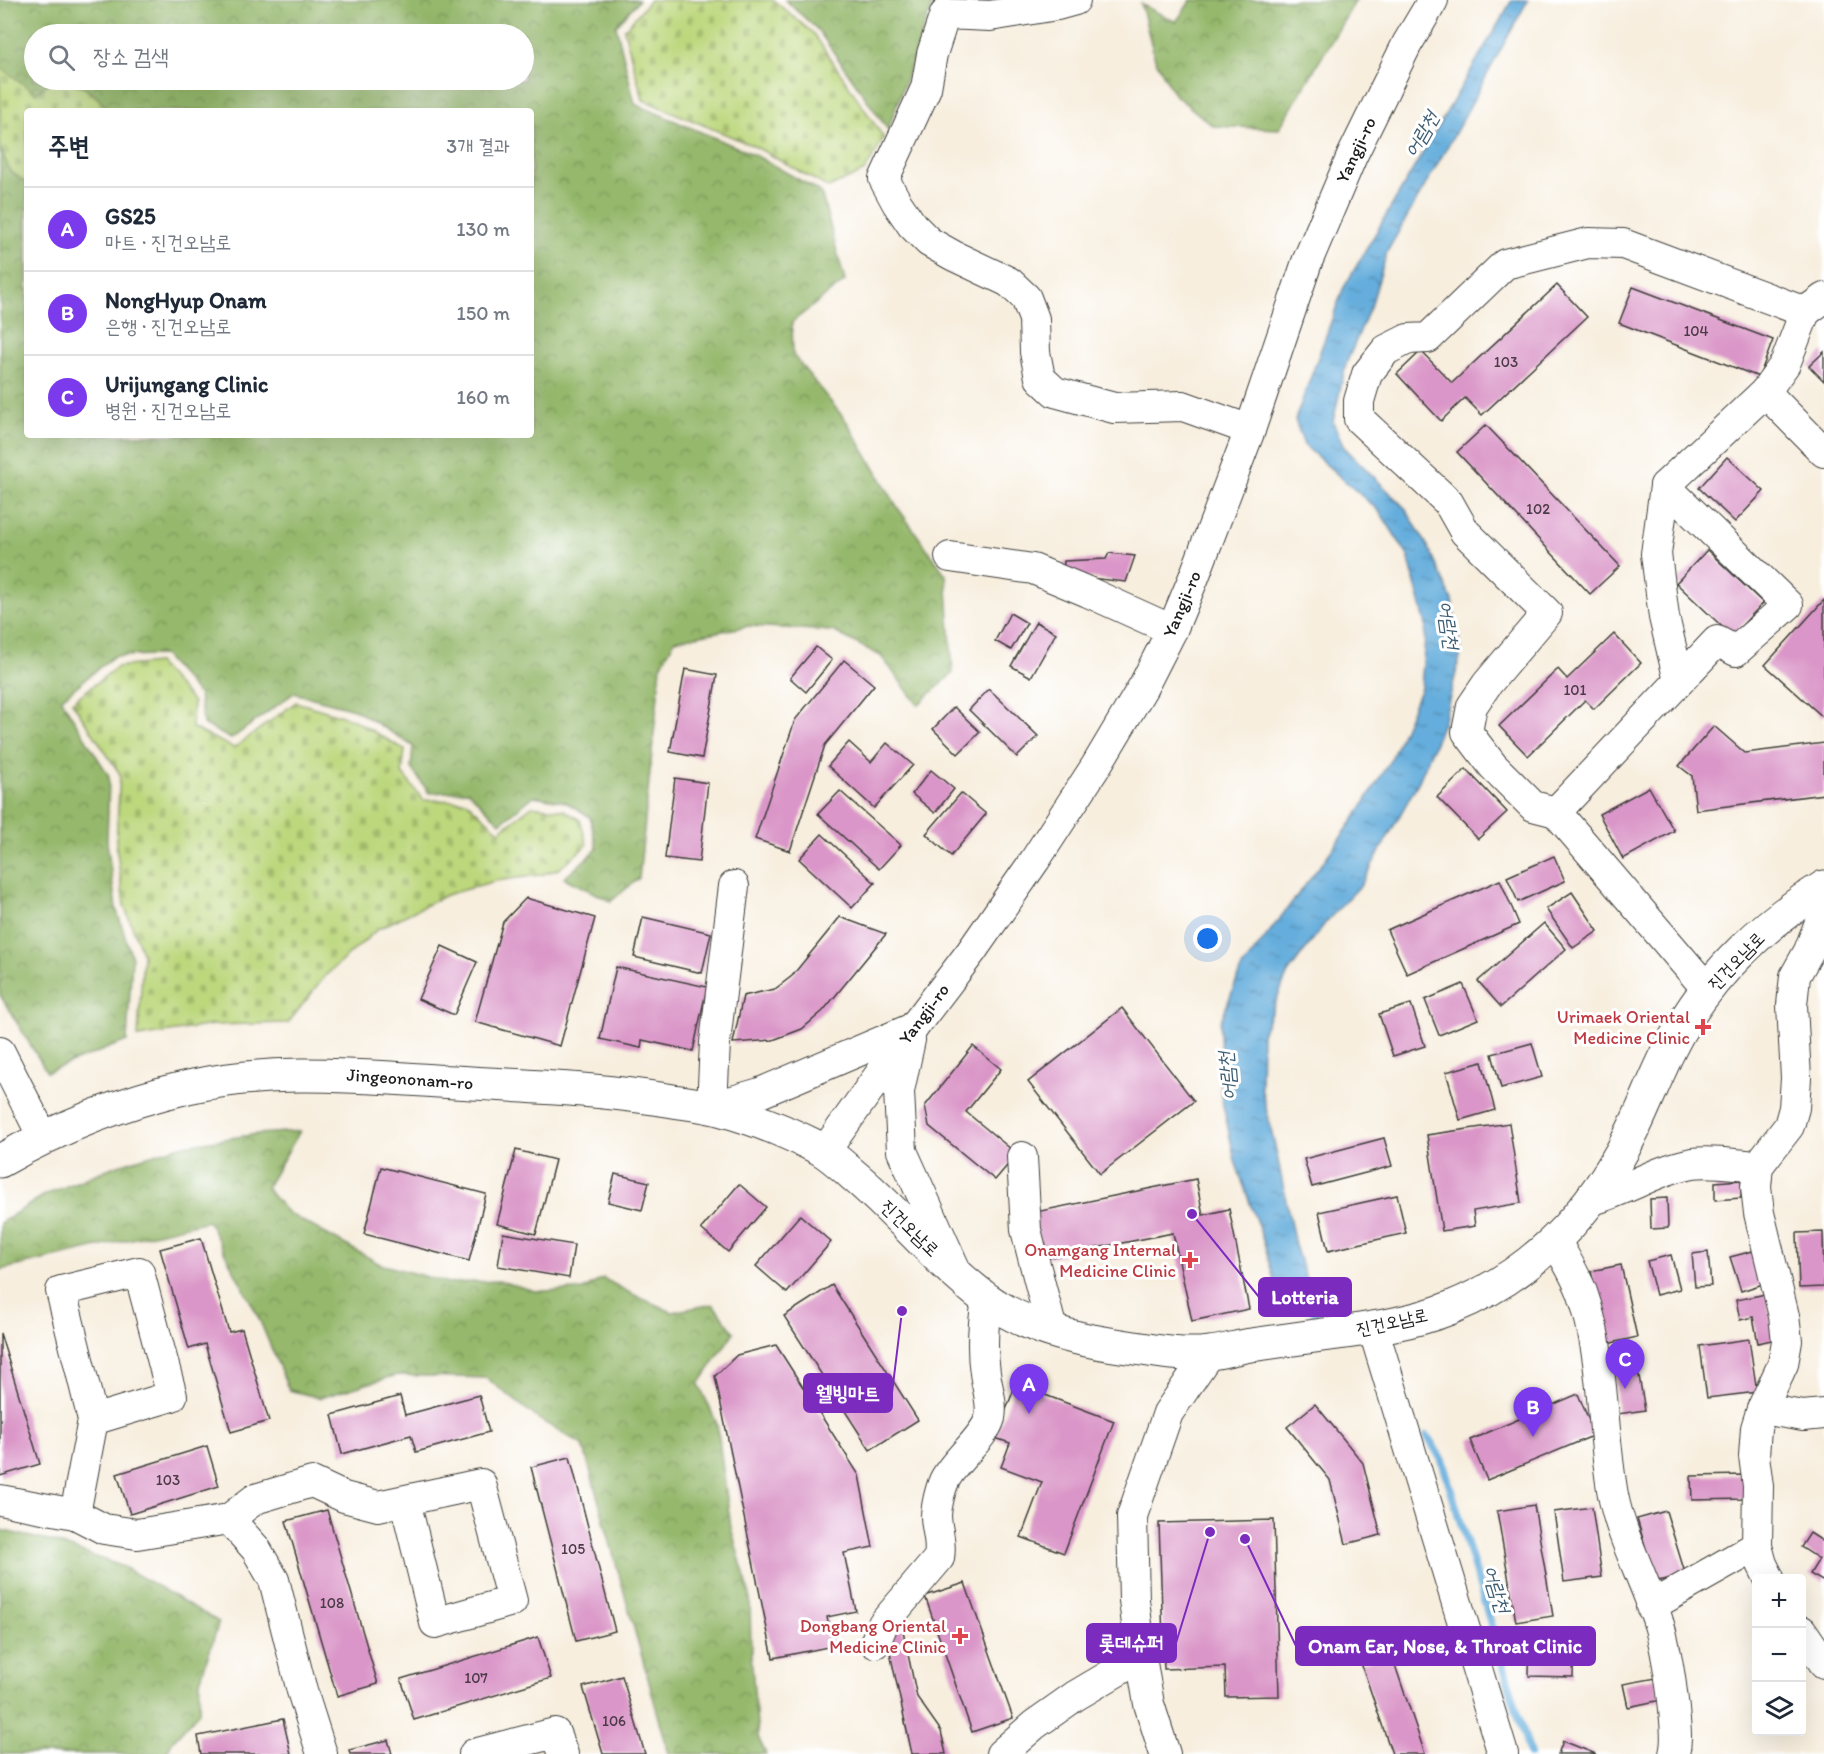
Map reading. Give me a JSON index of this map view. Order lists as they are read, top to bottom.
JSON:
{
  "streets": {
    "main road": ["진건오남로", "Jingeononam-ro"],
    "street": ["Yangji-ro"]
  },
  "crossings": [
    ["Yangji-ro", "진건오남로"],
    ["Yangji-ro", "Jingeononam-ro"],
    ["진건오남로", "Jingeononam-ro"]
  ],
  "water": ["어람천"],
  "places": {
    "health": ["Urimaek Oriental Medicine Clinic", "Onamgang Internal Medicine Clinic", "Dongbang Oriental Medicine Clinic"],
    "other": [
      "Lotteria",
      "웰빙마트",
      "롯데슈퍼",
      "Onam Ear, Nose, & Throat Clinic"
    ]
  },
  "house_numbers": [
    "104",
    "103",
    "102",
    "101",
    "103",
    "105",
    "108",
    "107",
    "106"
  ],
  "page": {
    "search": "장소 검색",
    "heading": ["주변", "3개 결과"],
    "list": [
      {
        "mark": "A",
        "name": "GS25",
        "note": "마트 · 진건오남로",
        "value": "130 m"
      },
      {
        "mark": "B",
        "name": "NongHyup Onam",
        "note": "은행 · 진건오남로",
        "value": "150 m"
      },
      {
        "mark": "C",
        "name": "Urijungang Clinic",
        "note": "병원 · 진건오남로",
        "value": "160 m"
      }
    ],
    "pins": ["C", "A", "B"],
    "map_buttons": ["+", "−"]
  }
}
